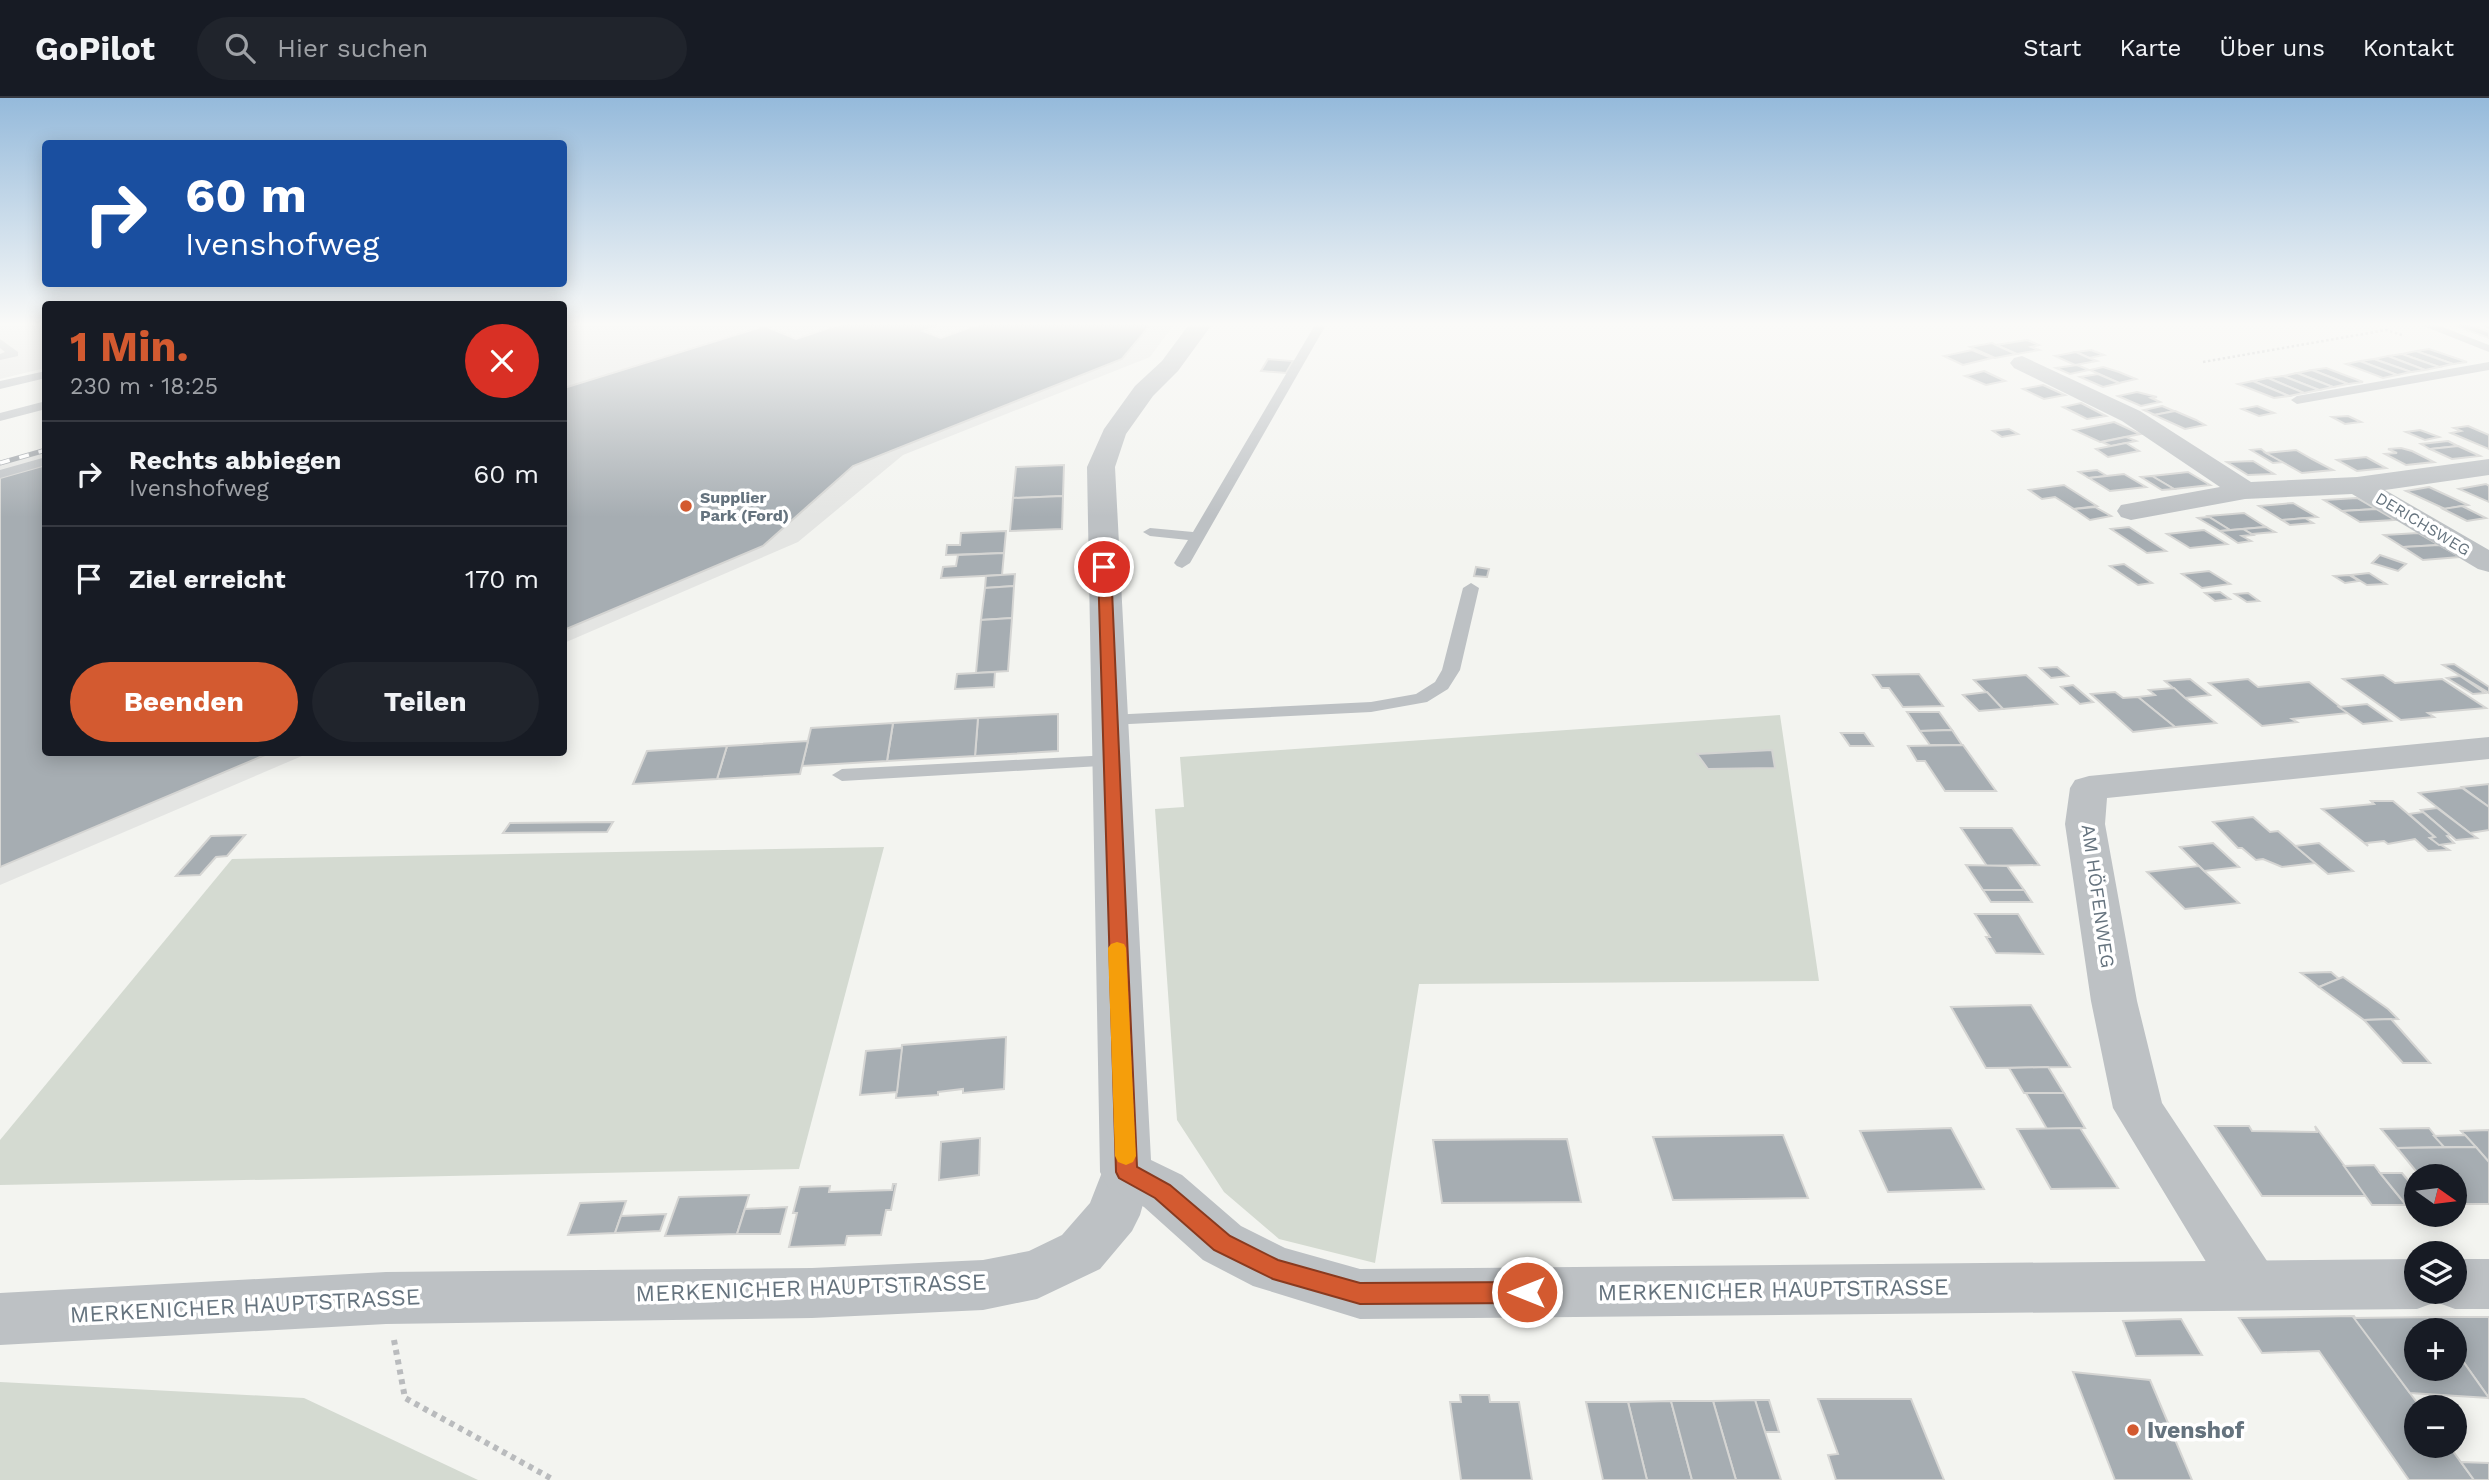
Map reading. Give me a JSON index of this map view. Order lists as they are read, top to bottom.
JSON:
{
  "streets": {
    "street": ["DERICHSWEG", "AM HÖFENWEG", "MERKENICHER HAUPTSTRASSE"]
  },
  "crossings": [
    ["AM HÖFENWEG", "MERKENICHER HAUPTSTRASSE"]
  ],
  "places": ["Supplier Park (Ford)", "Ivenshof"],
  "north": "right",
  "page": {
    "header": "GoPilot",
    "search": "Hier suchen",
    "nav": [
      "Start",
      "Karte",
      "Über uns",
      "Kontakt"
    ],
    "turn": ["60 m", "Ivenshofweg"],
    "heading": ["1 Min.", "230 m · 18:25"],
    "list": [
      {
        "name": "Rechts abbiegen",
        "note": "Ivenshofweg",
        "value": "60 m"
      },
      {
        "name": "Ziel erreicht",
        "value": "170 m"
      }
    ],
    "buttons": ["Beenden", "Teilen"],
    "map_buttons": ["+", "−"]
  }
}
